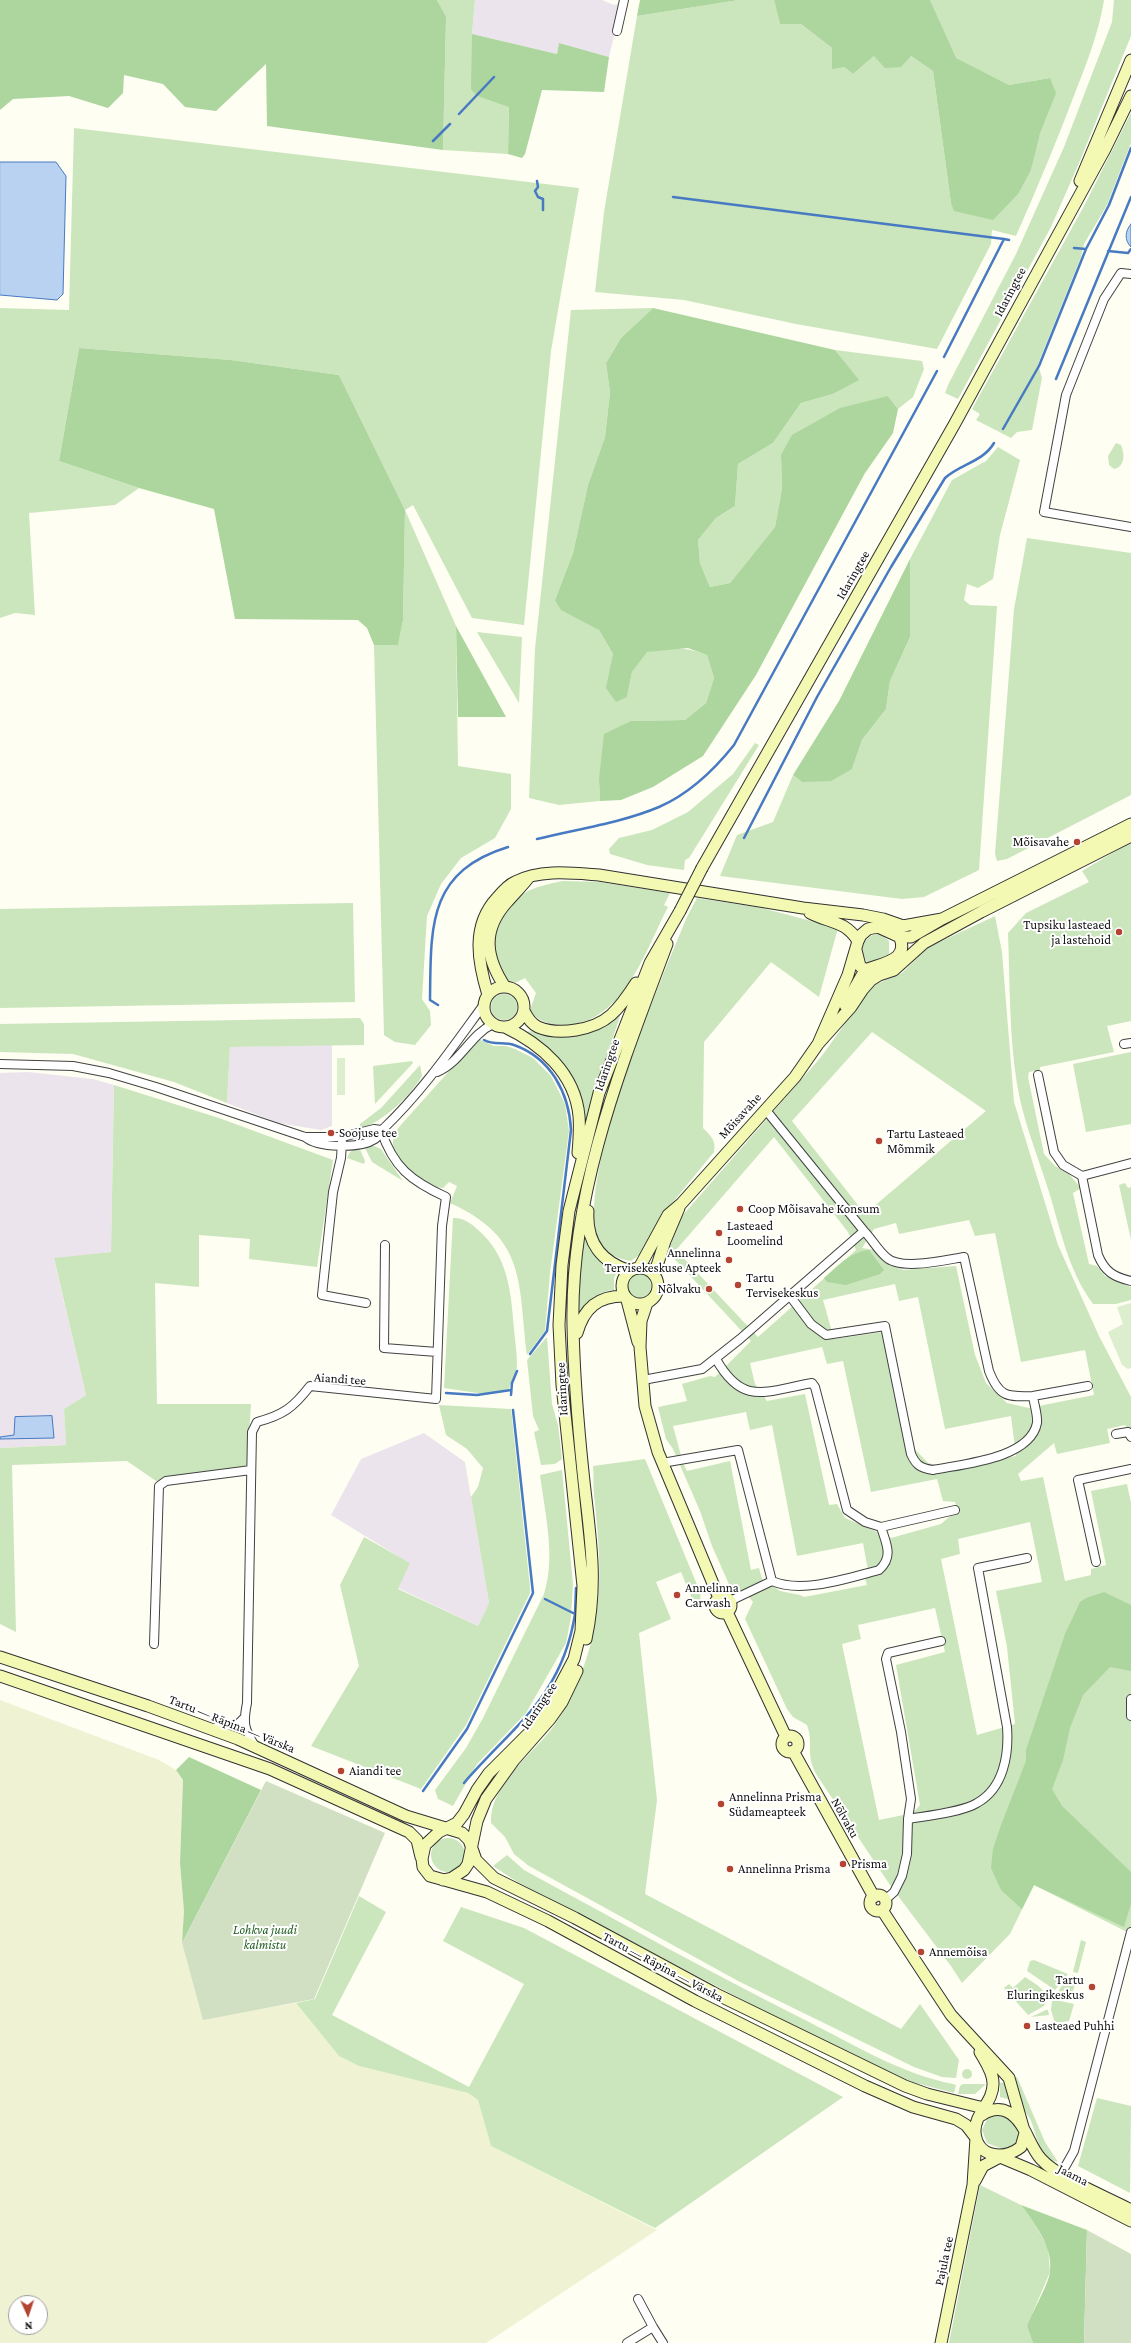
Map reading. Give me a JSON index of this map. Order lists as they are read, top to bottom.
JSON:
{
  "streets": {
    "main road": [
      "Idaringtee",
      "Mõisavahe",
      "Tartu — Räpina — Värska",
      "Nõlvaku",
      "Jaama",
      "Pajula tee"
    ],
    "street": ["Aiandi tee"]
  },
  "crossings": [
    ["Idaringtee", "Tartu — Räpina — Värska"],
    ["Tartu — Räpina — Värska", "Nõlvaku"],
    ["Tartu — Räpina — Värska", "Jaama"],
    ["Nõlvaku", "Jaama"]
  ],
  "parks": ["Lohkva juudi kalmistu"],
  "places": [
    "Mõisavahe",
    "Tupsiku lasteaed ja lastehoid",
    "Soojuse tee",
    "Tartu Lasteaed Mõmmik",
    "Coop Mõisavahe Konsum",
    "Lasteaed Loomelind",
    "Annelinna Tervisekeskuse Apteek",
    "Tartu Tervisekeskus",
    "Nõlvaku",
    "Annelinna Carwash",
    "Aiandi tee",
    "Annelinna Prisma Südameapteek",
    "Prisma",
    "Annelinna Prisma",
    "Annemõisa",
    "Tartu Eluringikeskus",
    "Lasteaed Puhhi"
  ],
  "north": "bottom"
}
